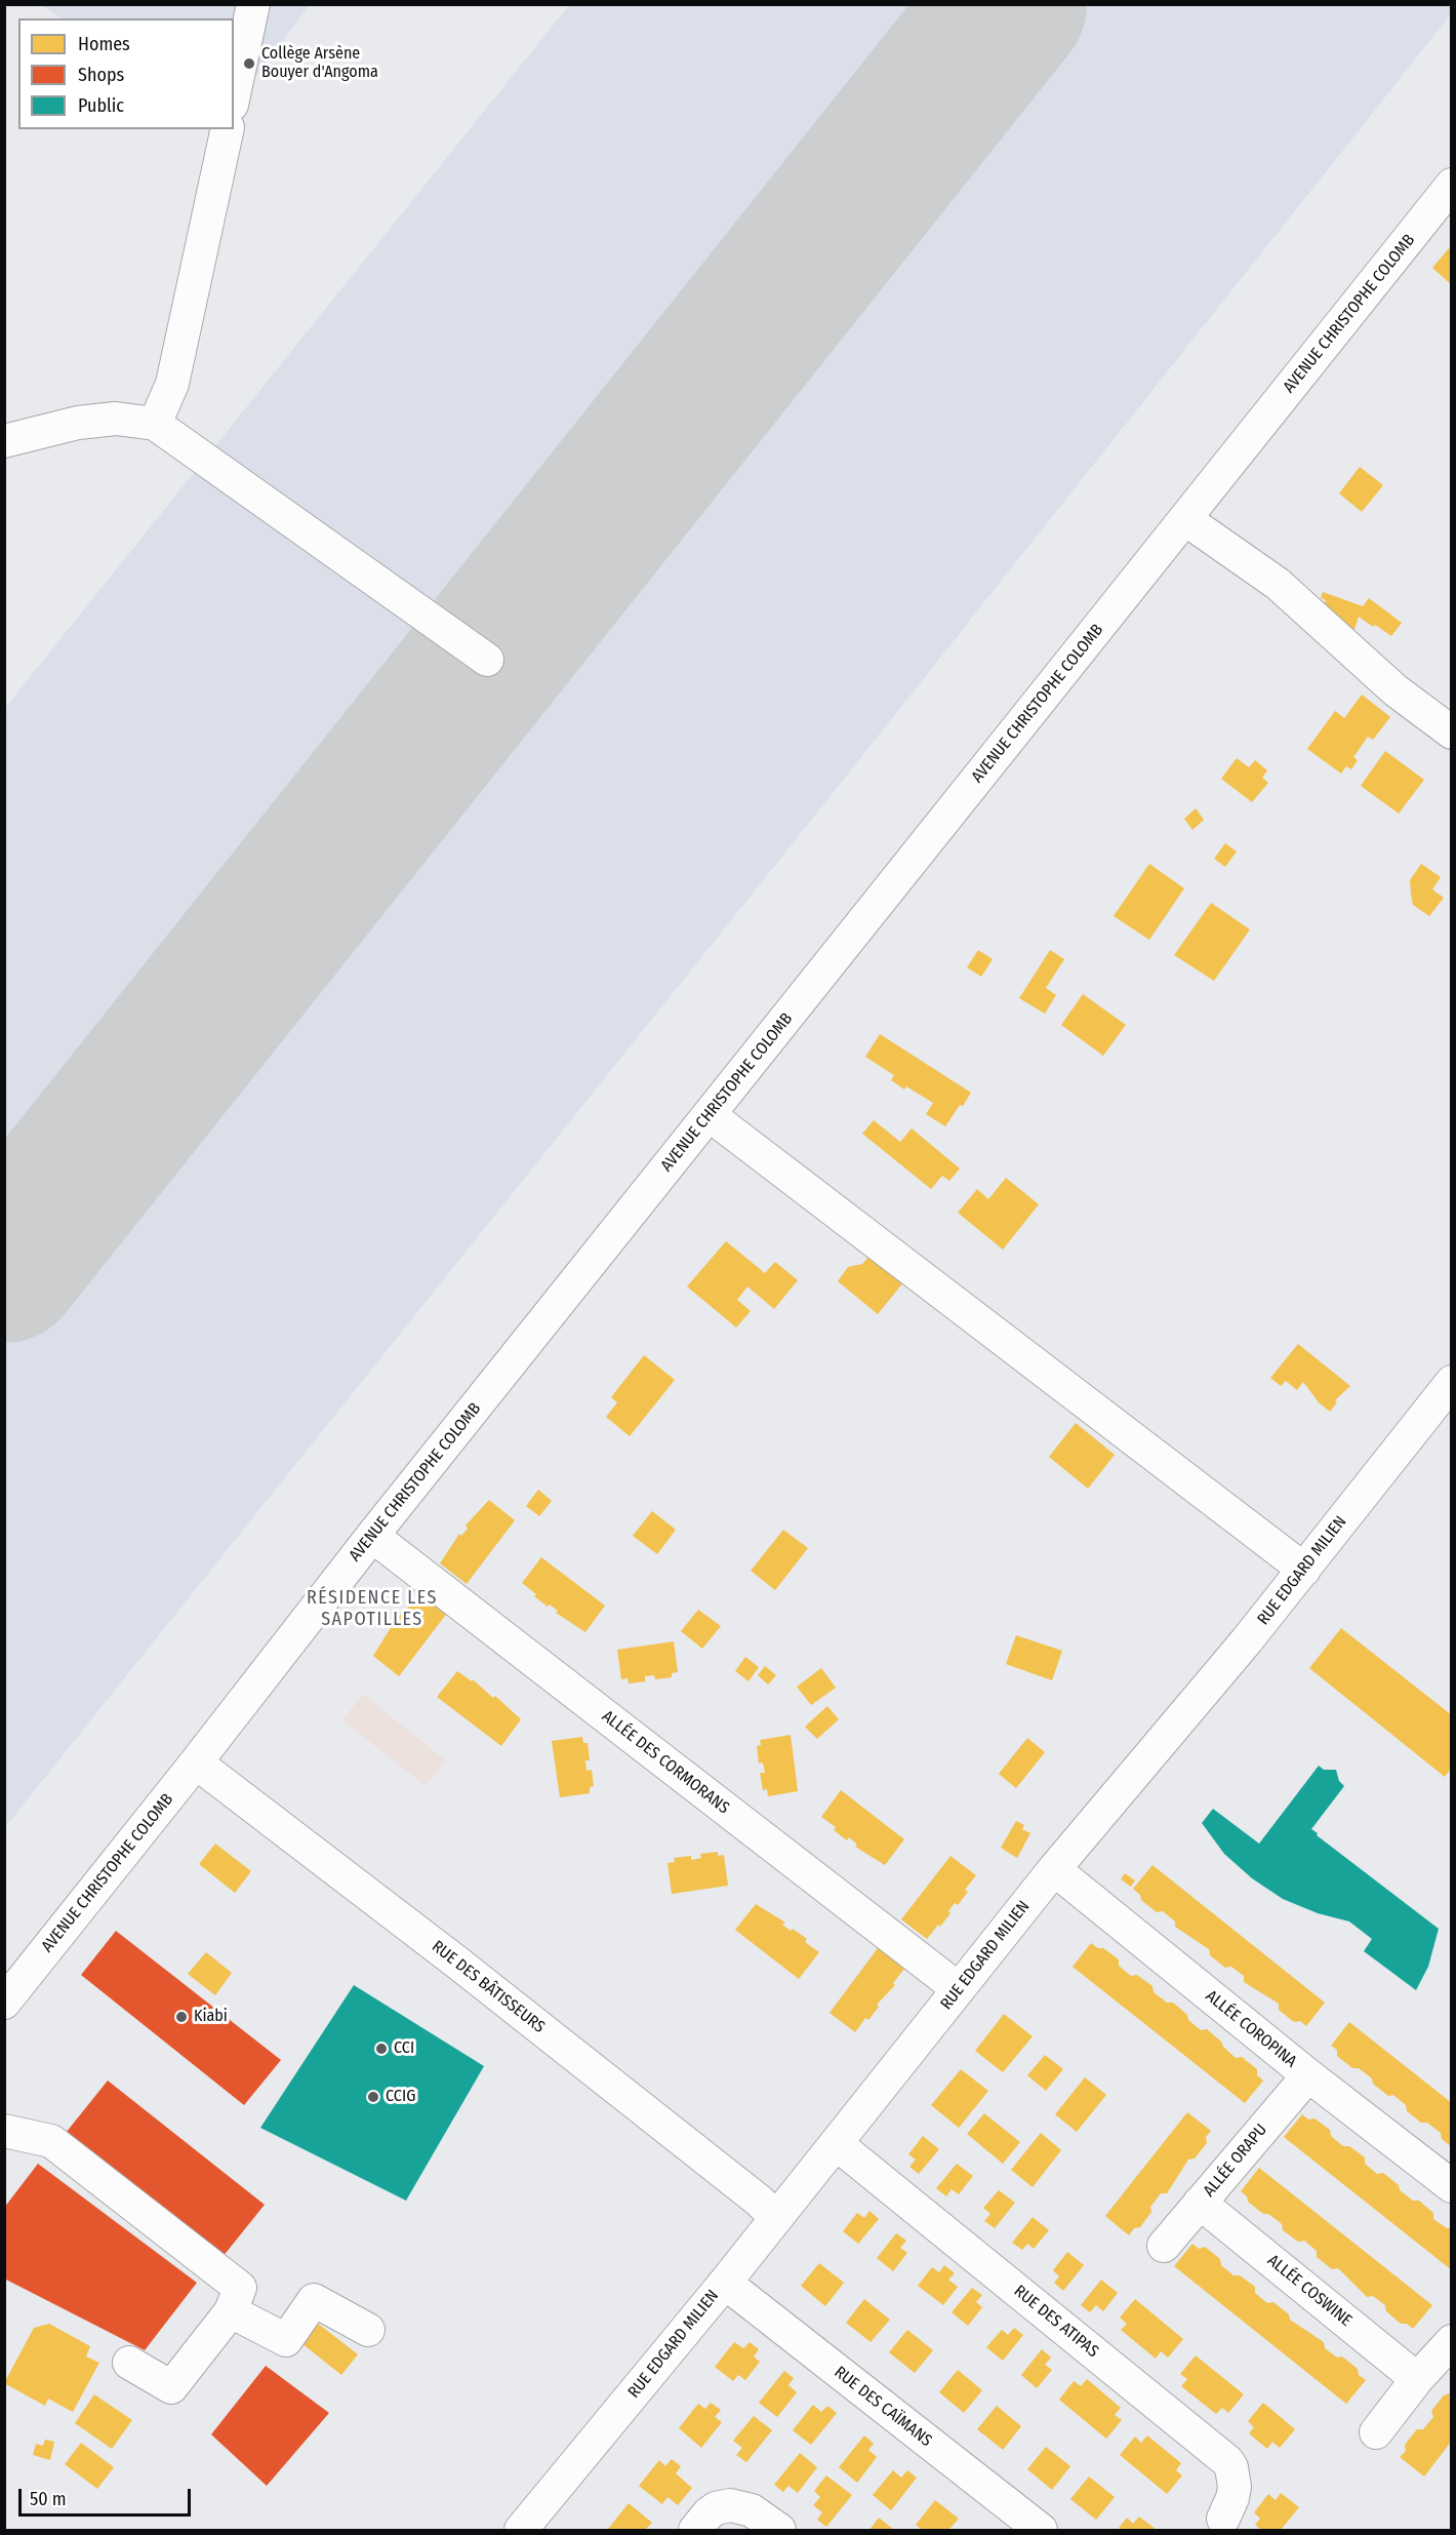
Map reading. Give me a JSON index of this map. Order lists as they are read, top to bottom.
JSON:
{
  "streets": {
    "street": [
      "AVENUE CHRISTOPHE COLOMB",
      "RUE EDGARD MILIEN",
      "ALLÉE DES CORMORANS",
      "RUE DES BÂTISSEURS",
      "ALLÉE COROPINA",
      "ALLÉE ORAPU",
      "ALLÉE COSWINE",
      "RUE DES ATIPAS",
      "RUE DES CAÏMANS"
    ]
  },
  "crossings": [
    ["AVENUE CHRISTOPHE COLOMB", "ALLÉE DES CORMORANS"],
    ["AVENUE CHRISTOPHE COLOMB", "RUE DES BÂTISSEURS"],
    ["RUE EDGARD MILIEN", "ALLÉE DES CORMORANS"],
    ["RUE EDGARD MILIEN", "RUE DES BÂTISSEURS"],
    ["RUE EDGARD MILIEN", "ALLÉE COROPINA"],
    ["RUE EDGARD MILIEN", "RUE DES ATIPAS"],
    ["RUE EDGARD MILIEN", "RUE DES CAÏMANS"],
    ["ALLÉE COROPINA", "ALLÉE ORAPU"],
    ["ALLÉE ORAPU", "ALLÉE COSWINE"]
  ],
  "districts": ["RÉSIDENCE LES SAPOTILLES"],
  "places": [
    "Collège Arsène Bouyer d'Angoma",
    "Kiabi",
    "CCI",
    "CCIG"
  ],
  "legend": ["Homes", "Shops", "Public"],
  "scale_bar": "50 m"
}
